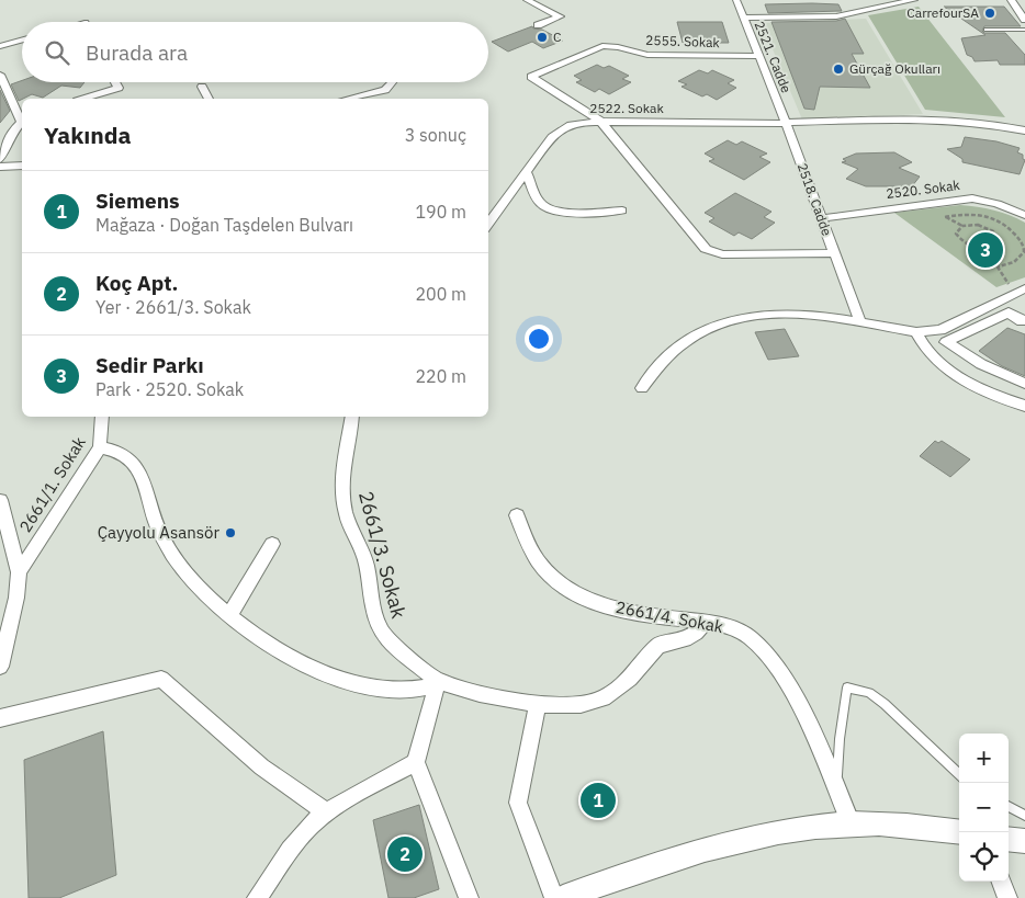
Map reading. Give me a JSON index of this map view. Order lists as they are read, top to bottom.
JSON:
{
  "streets": {
    "street": [
      "2555. Sokak",
      "2521. Cadde",
      "2522. Sokak",
      "2520. Sokak",
      "2518. Cadde",
      "2661/1. Sokak",
      "2661/3. Sokak",
      "2661/4. Sokak"
    ]
  },
  "crossings": [
    ["2555. Sokak", "2521. Cadde"],
    ["2555. Sokak", "2522. Sokak"],
    ["2521. Cadde", "2522. Sokak"],
    ["2521. Cadde", "2518. Cadde"],
    ["2522. Sokak", "2518. Cadde"],
    ["2520. Sokak", "2518. Cadde"]
  ],
  "places": [
    "CarrefourSA",
    "C",
    "Gürçağ Okulları",
    "Çayyolu Asansör"
  ],
  "page": {
    "search": "Burada ara",
    "heading": ["Yakında", "3 sonuç"],
    "list": [
      {
        "mark": "1",
        "name": "Siemens",
        "note": "Mağaza · Doğan Taşdelen Bulvarı",
        "value": "190 m"
      },
      {
        "mark": "2",
        "name": "Koç Apt.",
        "note": "Yer · 2661/3. Sokak",
        "value": "200 m"
      },
      {
        "mark": "3",
        "name": "Sedir Parkı",
        "note": "Park · 2520. Sokak",
        "value": "220 m"
      }
    ],
    "pins": ["3", "1", "2"],
    "map_buttons": ["+", "−"]
  }
}
